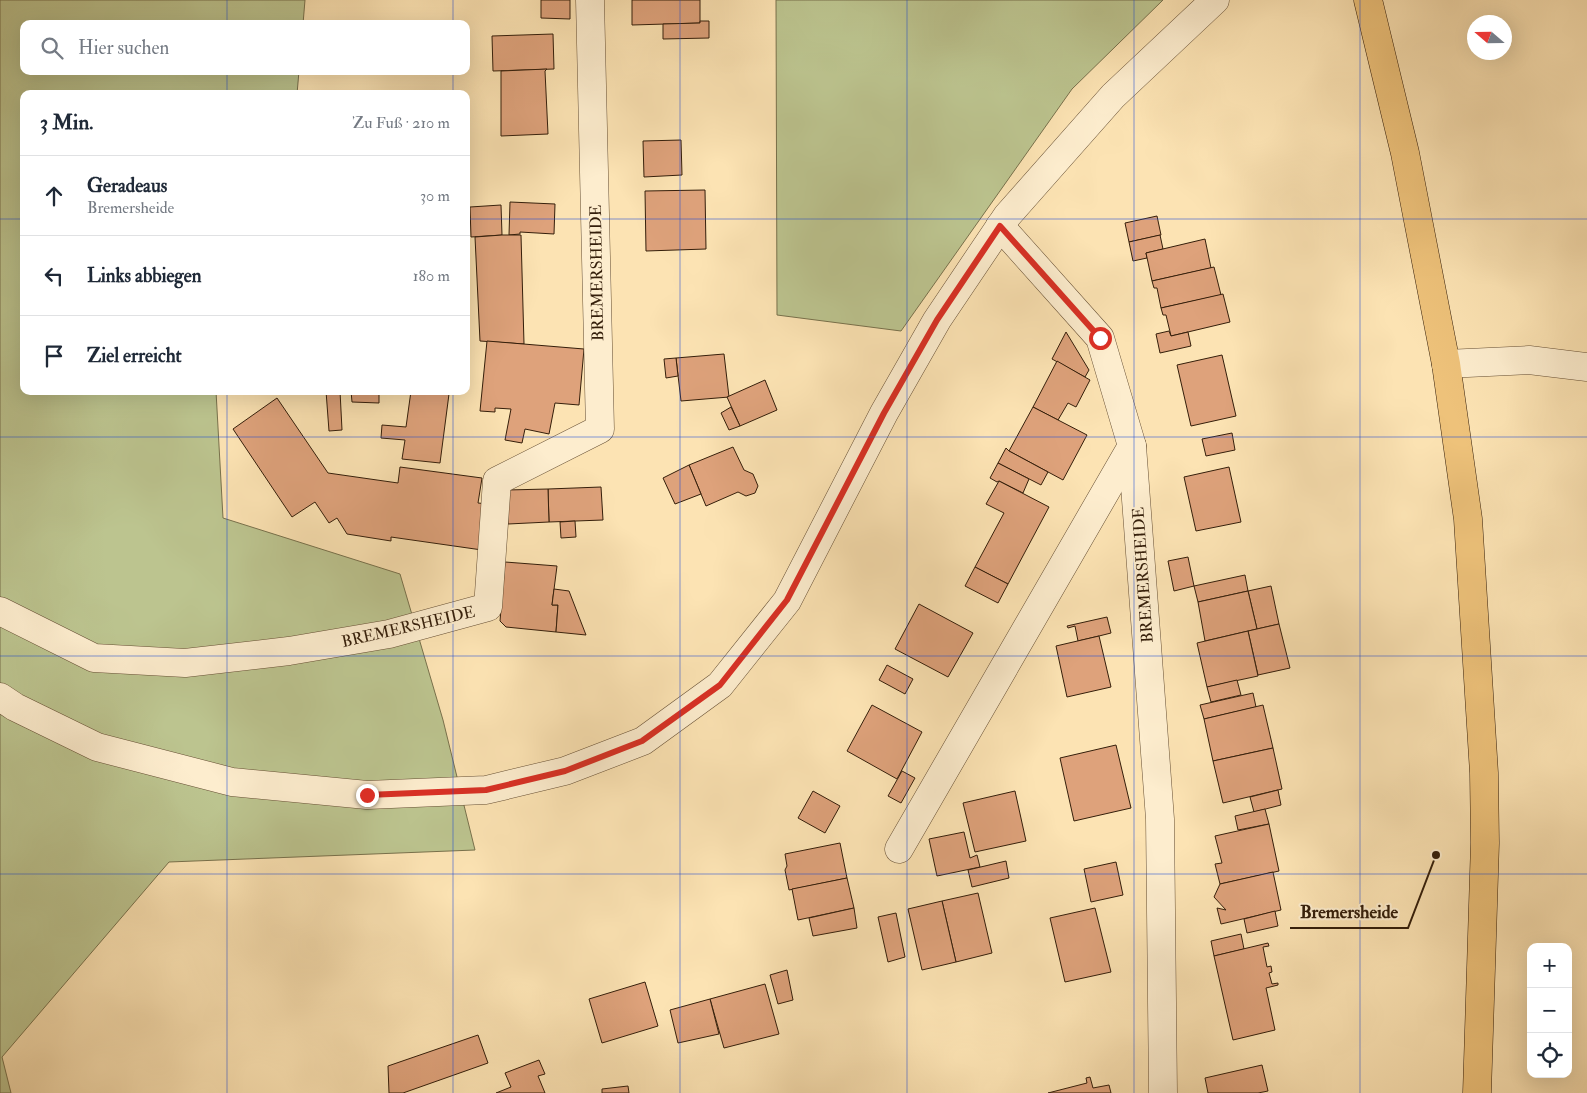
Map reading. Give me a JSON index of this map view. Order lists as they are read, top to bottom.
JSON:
{
  "streets": {
    "street": ["BREMERSHEIDE"]
  },
  "places": ["Bremersheide"],
  "north": "left",
  "page": {
    "search": "Hier suchen",
    "heading": ["3 Min.", "Zu Fuß · 210 m"],
    "list": [
      ["Geradeaus", "Bremersheide", "30 m"],
      ["Links abbiegen", "180 m"],
      "Ziel erreicht"
    ],
    "map_buttons": ["+", "−"]
  }
}
